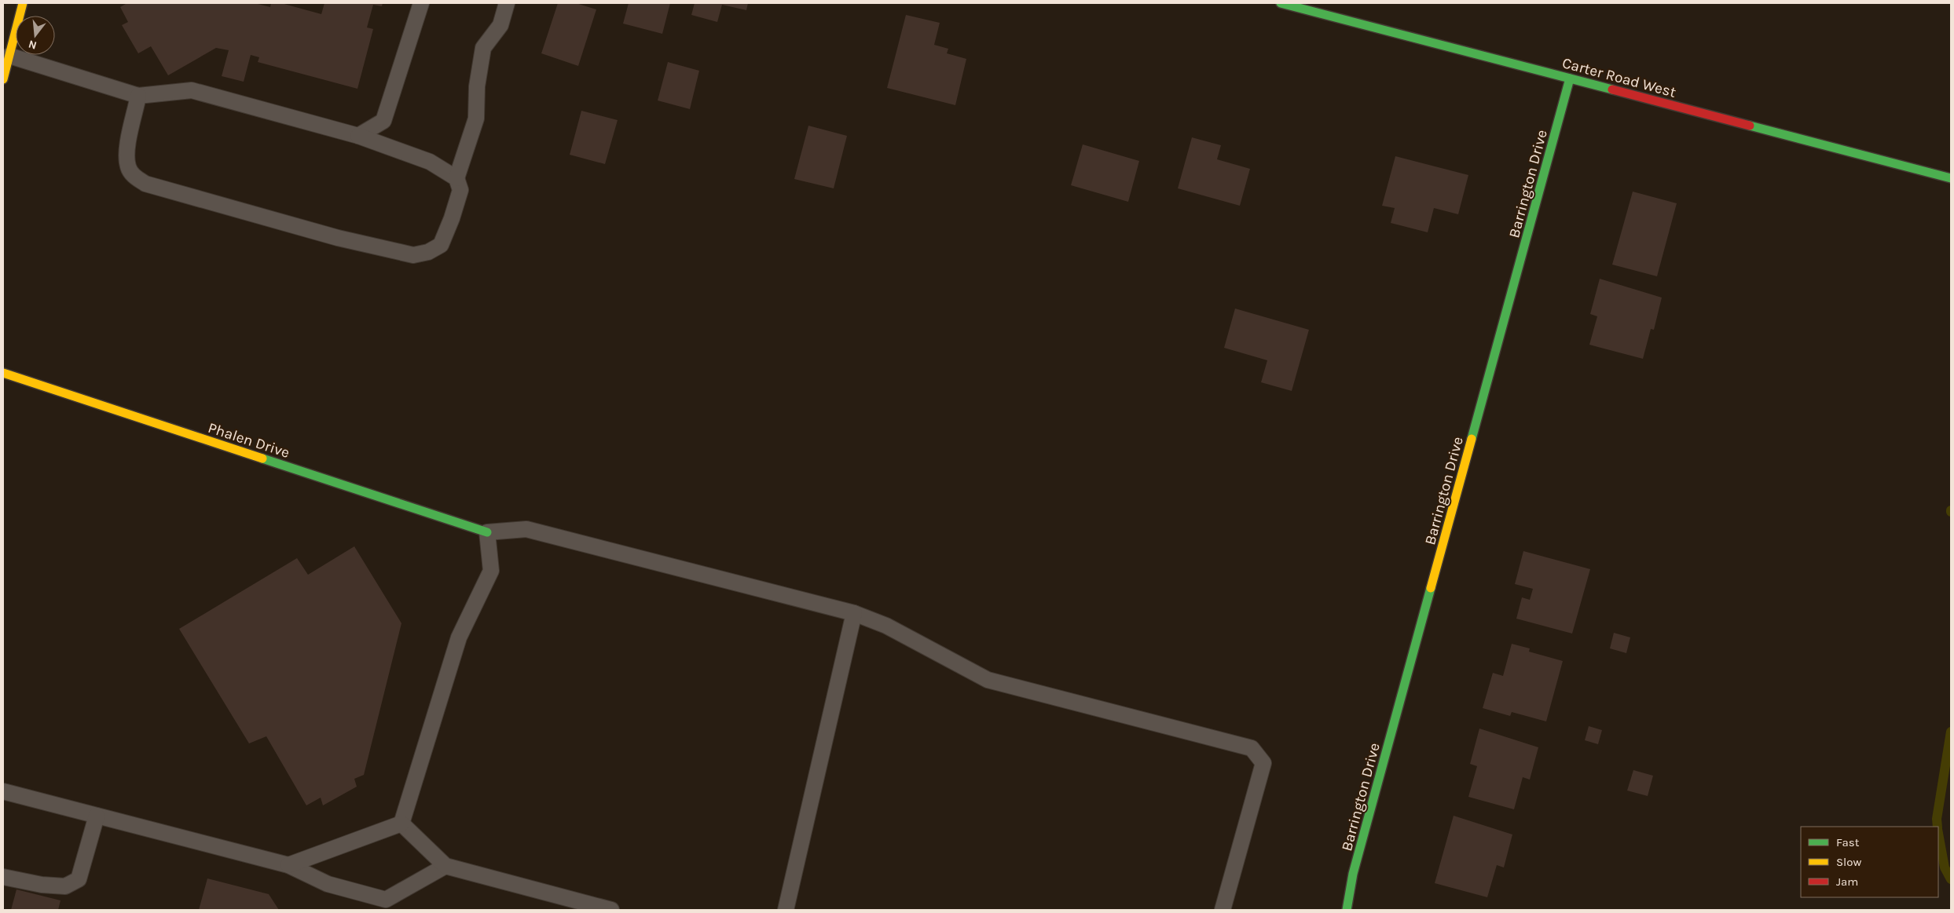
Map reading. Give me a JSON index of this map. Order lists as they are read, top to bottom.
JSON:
{
  "streets": {
    "street": ["Carter Road West", "Barrington Drive", "Phalen Drive"]
  },
  "crossings": [
    ["Carter Road West", "Barrington Drive"]
  ],
  "legend": ["Fast", "Slow", "Jam"],
  "north": "bottom"
}
